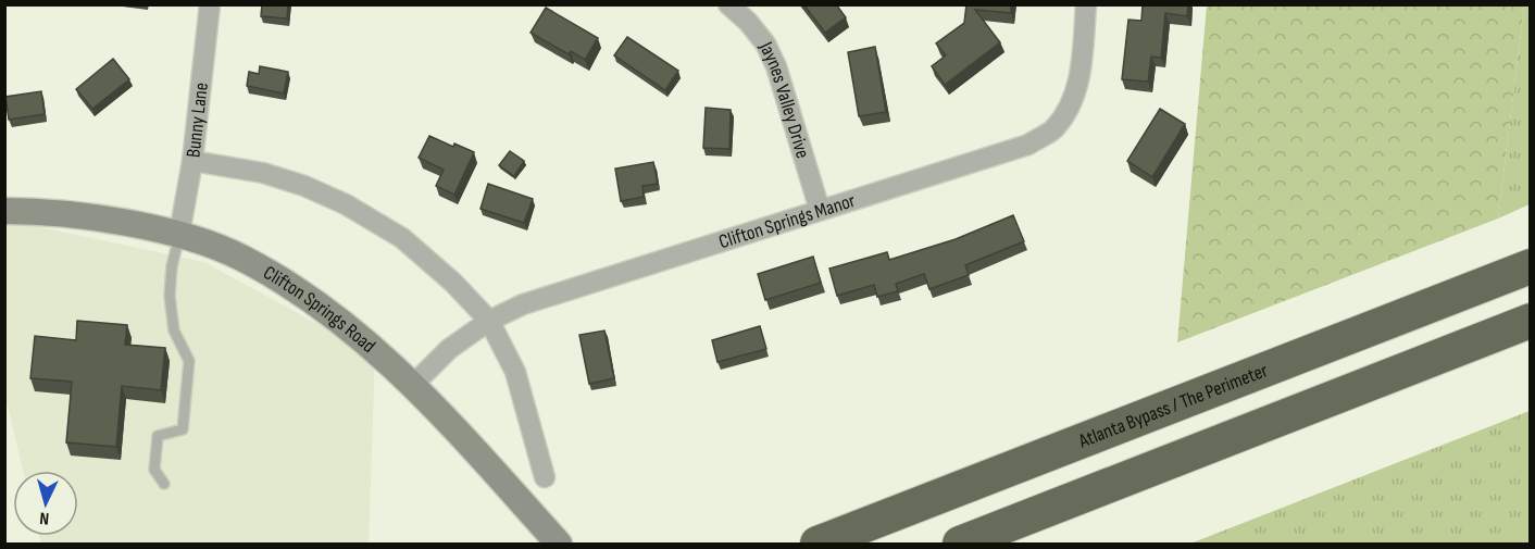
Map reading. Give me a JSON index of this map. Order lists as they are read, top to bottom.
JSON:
{
  "streets": {
    "highway": ["Atlanta Bypass / The Perimeter"],
    "street": [
      "Jaynes Valley Drive",
      "Bunny Lane",
      "Clifton Springs Manor",
      "Clifton Springs Road"
    ]
  },
  "crossings": [
    ["Jaynes Valley Drive", "Clifton Springs Manor"],
    ["Bunny Lane", "Clifton Springs Road"],
    ["Clifton Springs Manor", "Clifton Springs Road"]
  ],
  "north": "bottom"
}
